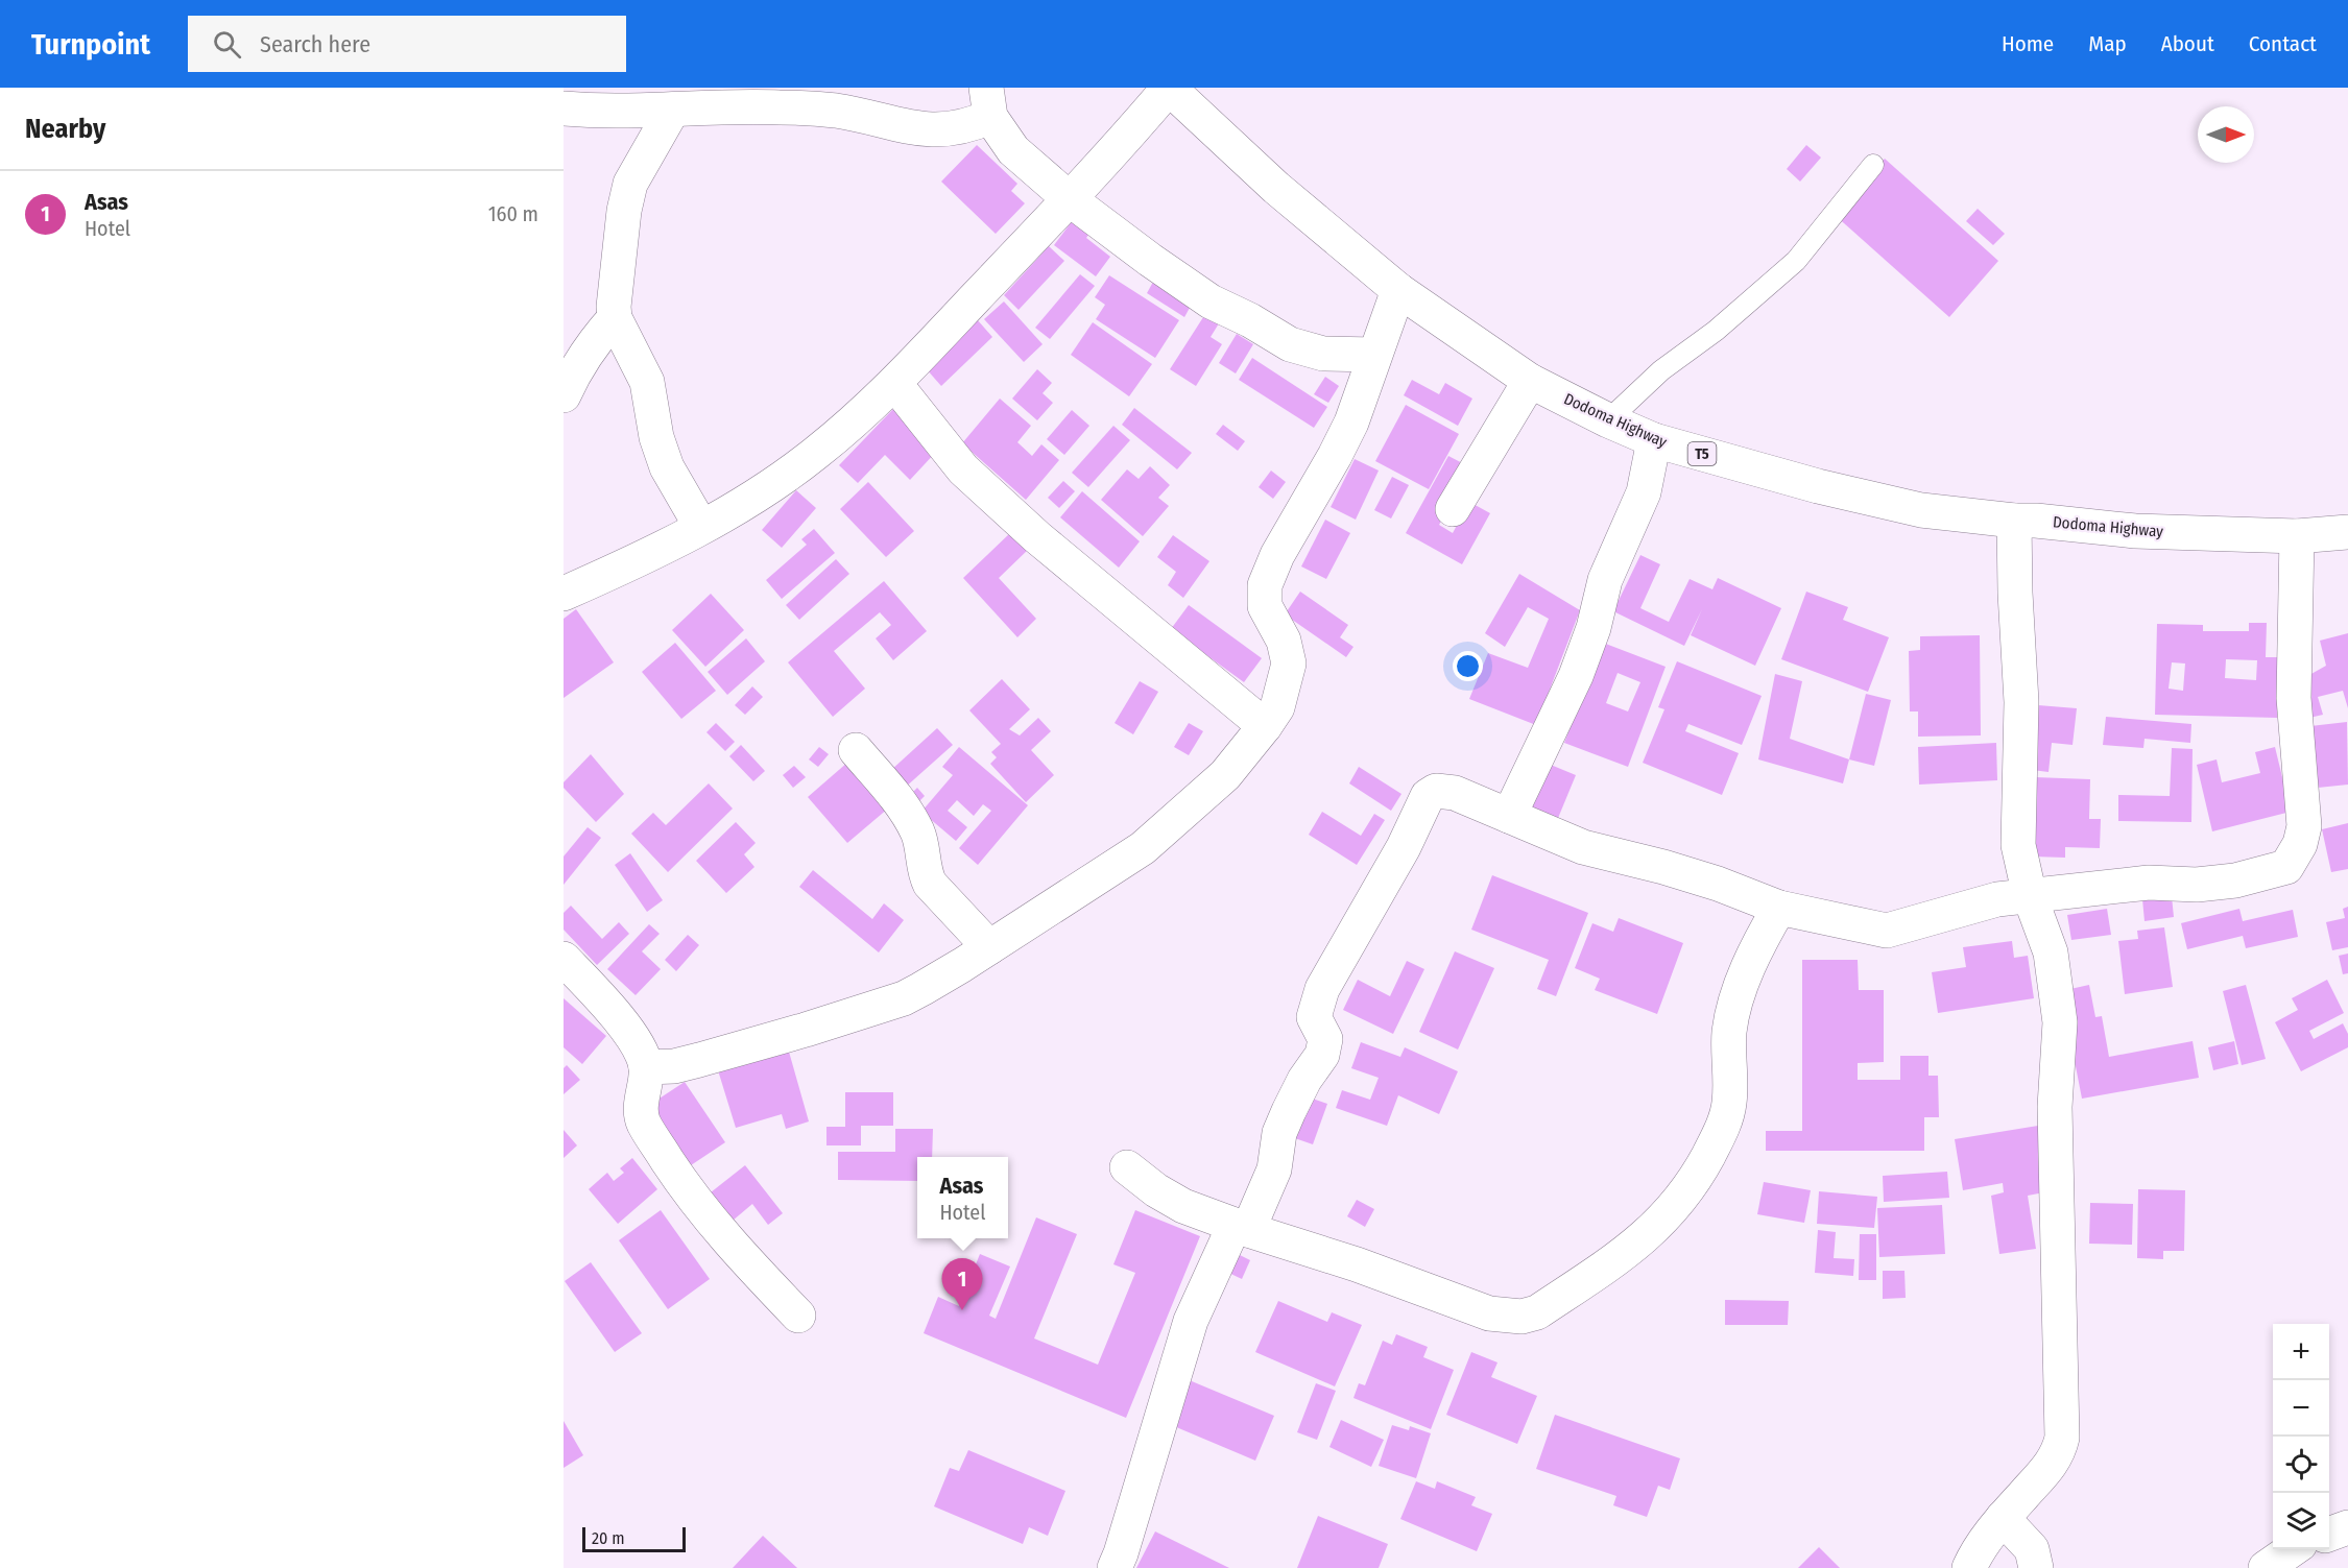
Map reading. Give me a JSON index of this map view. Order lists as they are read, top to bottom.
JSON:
{
  "streets": {
    "main road": ["Dodoma Highway", "T5"]
  },
  "scale_bar": "20 m",
  "north": "right",
  "page": {
    "header": "Turnpoint",
    "search": "Search here",
    "nav": [
      "Home",
      "Map",
      "About",
      "Contact"
    ],
    "heading": "Nearby",
    "list": [
      {
        "mark": "1",
        "name": "Asas",
        "note": "Hotel",
        "value": "160 m"
      }
    ],
    "popup": ["Asas", "Hotel"],
    "pins": "1",
    "map_buttons": ["+", "−"],
    "scale": "20 m"
  }
}
